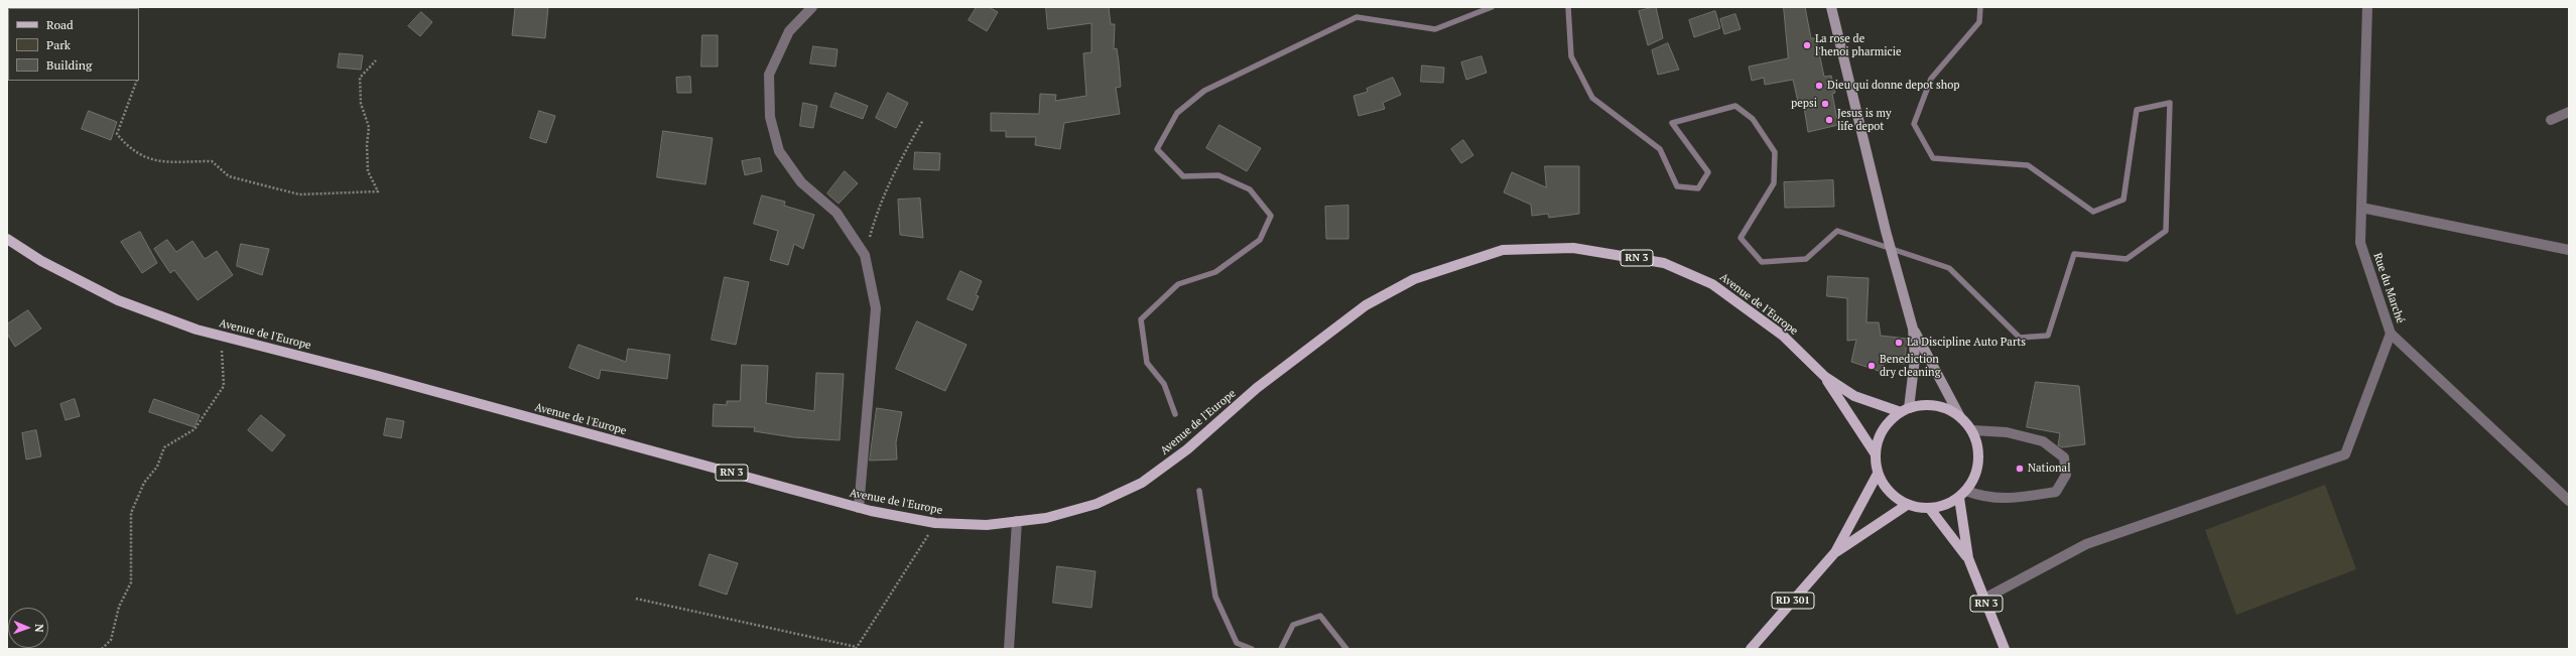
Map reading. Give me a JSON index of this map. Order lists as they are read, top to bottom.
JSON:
{
  "streets": {
    "main road": ["RN 3", "Avenue de l'Europe", "RD 301"],
    "street": ["Rue du Marché"]
  },
  "crossings": [
    ["RN 3", "Avenue de l'Europe"],
    ["RN 3", "RD 301"],
    ["Avenue de l'Europe", "RD 301"]
  ],
  "places": [
    "La rose de l'henoi pharmicie",
    "Dieu qui donne depot shop",
    "pepsi",
    "Jesus is my life depot",
    "La Discipline Auto Parts",
    "Benediction dry cleaning",
    "National"
  ],
  "legend": ["Road", "Park", "Building"],
  "north": "right"
}
